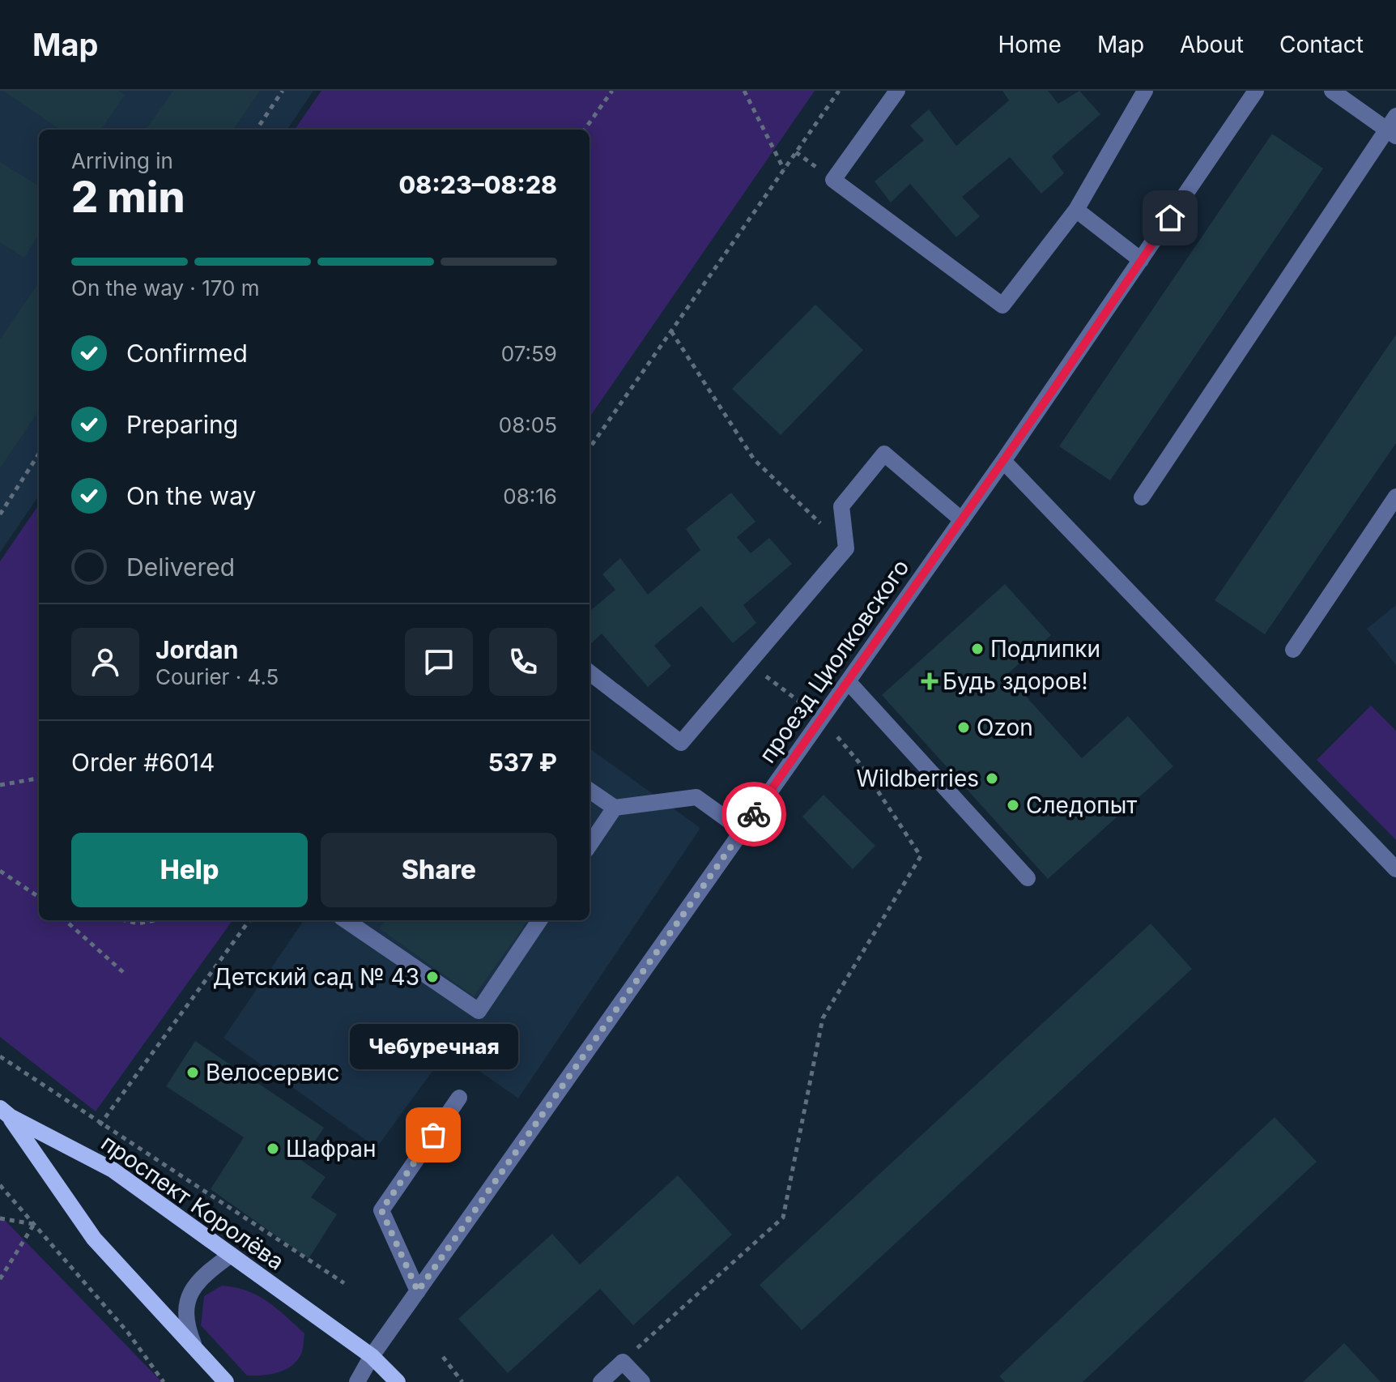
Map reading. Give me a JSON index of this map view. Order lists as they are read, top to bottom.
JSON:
{
  "streets": {
    "main road": ["проспект Королёва"],
    "street": ["проезд Циолковского"]
  },
  "crossings": [
    ["проезд Циолковского", "проспект Королёва"]
  ],
  "places": {
    "other": [
      "Подлипки",
      "Ozon",
      "Wildberries",
      "Следопыт",
      "Детский сад № 43",
      "Велосервис",
      "Чебуречная",
      "Шафран"
    ],
    "health": ["Будь здоров!"]
  },
  "page": {
    "header": "Map",
    "nav": [
      "Home",
      "Map",
      "About",
      "Contact"
    ],
    "heading": ["2 min", "Arriving in", "08:23–08:28"],
    "panel": [
      "Jordan",
      "Courier · 4.5",
      "Order #6014",
      "537 ₽"
    ],
    "bar": "On the way · 170 m",
    "list": [
      ["Confirmed", "07:59"],
      ["Preparing", "08:05"],
      ["On the way", "08:16"],
      "Delivered"
    ],
    "buttons": ["Help", "Share"],
    "bubble": "Чебуречная"
  }
}
